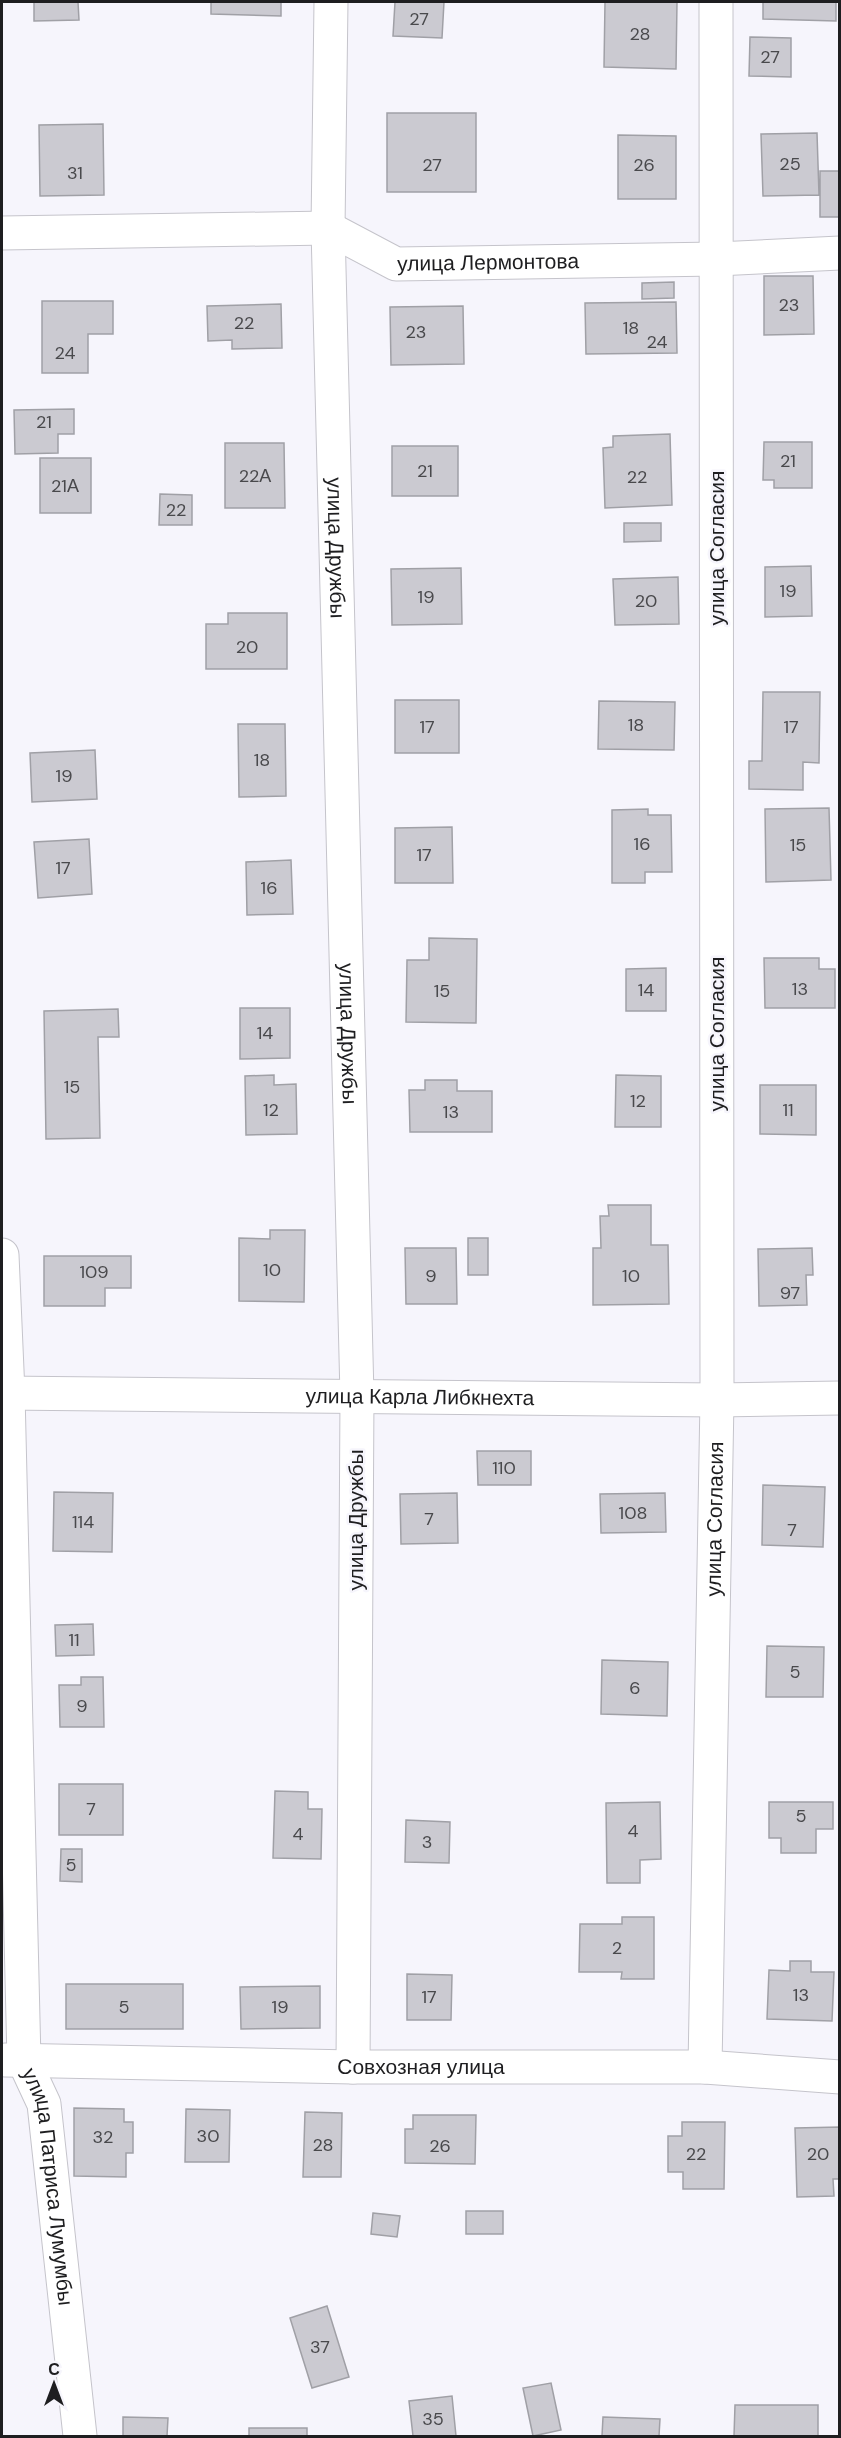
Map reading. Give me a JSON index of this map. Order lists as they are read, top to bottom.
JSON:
{
  "streets": {
    "street": [
      "улица Лермонтова",
      "улица Дружбы",
      "улица Согласия",
      "улица Карла Либкнехта",
      "Совхозная улица",
      "улица Патриса Лумумбы"
    ]
  },
  "crossings": [
    ["улица Лермонтова", "улица Дружбы"],
    ["улица Лермонтова", "улица Согласия"],
    ["улица Дружбы", "улица Карла Либкнехта"],
    ["улица Дружбы", "Совхозная улица"],
    ["улица Согласия", "улица Карла Либкнехта"],
    ["улица Согласия", "Совхозная улица"],
    ["улица Карла Либкнехта", "улица Патриса Лумумбы"],
    ["Совхозная улица", "улица Патриса Лумумбы"]
  ],
  "house_numbers": [
    "27",
    "28",
    "27",
    "25",
    "27",
    "26",
    "31",
    "23",
    "22",
    "18",
    "23",
    "24",
    "24",
    "21",
    "21",
    "21",
    "22А",
    "22",
    "21А",
    "22",
    "19",
    "19",
    "20",
    "20",
    "18",
    "17",
    "17",
    "18",
    "19",
    "16",
    "15",
    "17",
    "17",
    "16",
    "13",
    "14",
    "15",
    "14",
    "15",
    "12",
    "12",
    "11",
    "13",
    "10",
    "109",
    "9",
    "10",
    "97",
    "110",
    "108",
    "7",
    "114",
    "7",
    "11",
    "5",
    "6",
    "9",
    "7",
    "5",
    "4",
    "4",
    "3",
    "5",
    "2",
    "13",
    "17",
    "5",
    "19",
    "30",
    "32",
    "28",
    "26",
    "22",
    "20",
    "37",
    "35"
  ],
  "north": "top"
}
